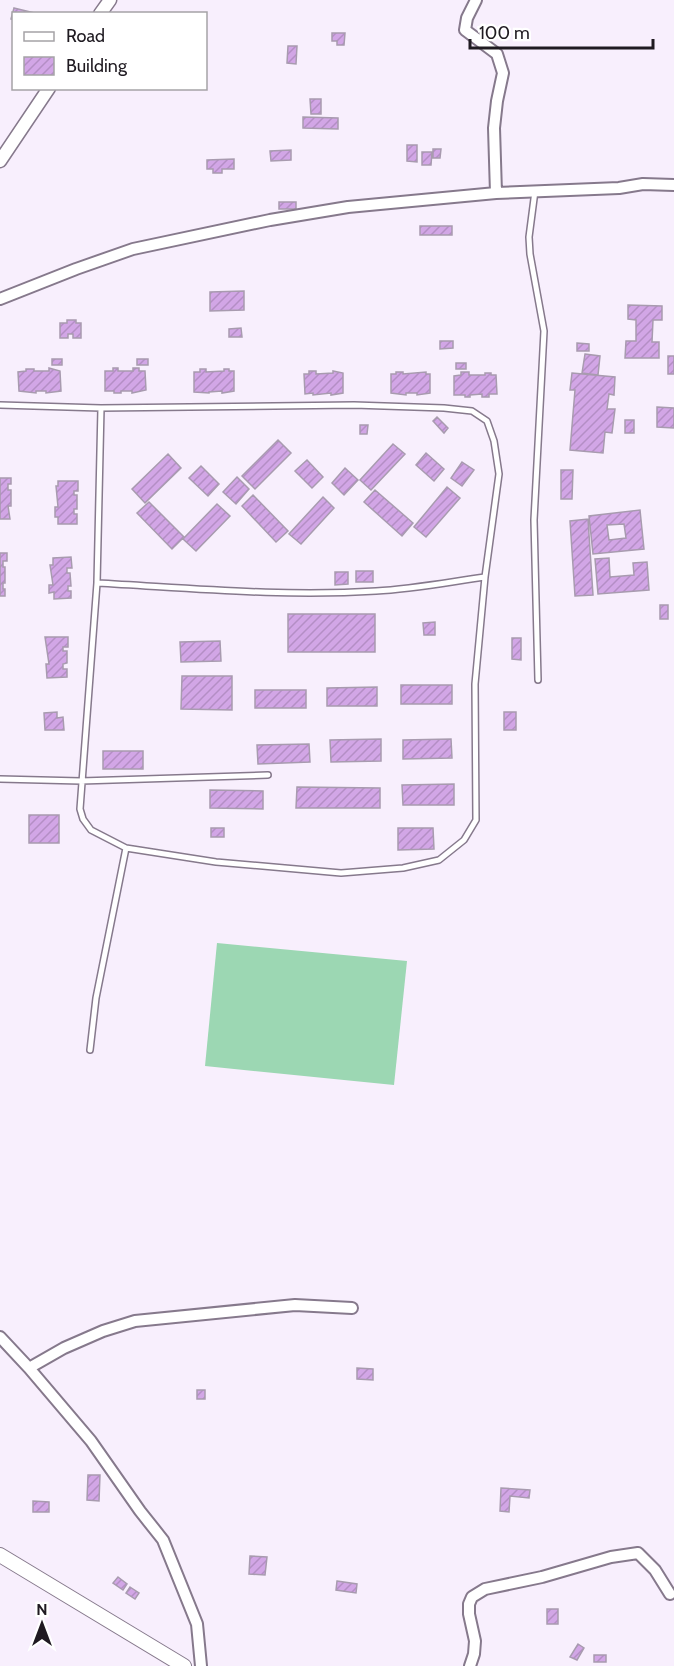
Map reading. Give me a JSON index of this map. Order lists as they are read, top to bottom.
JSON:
{
  "legend": ["Road", "Building"],
  "scale_bar": "100 m",
  "north": "top"
}
